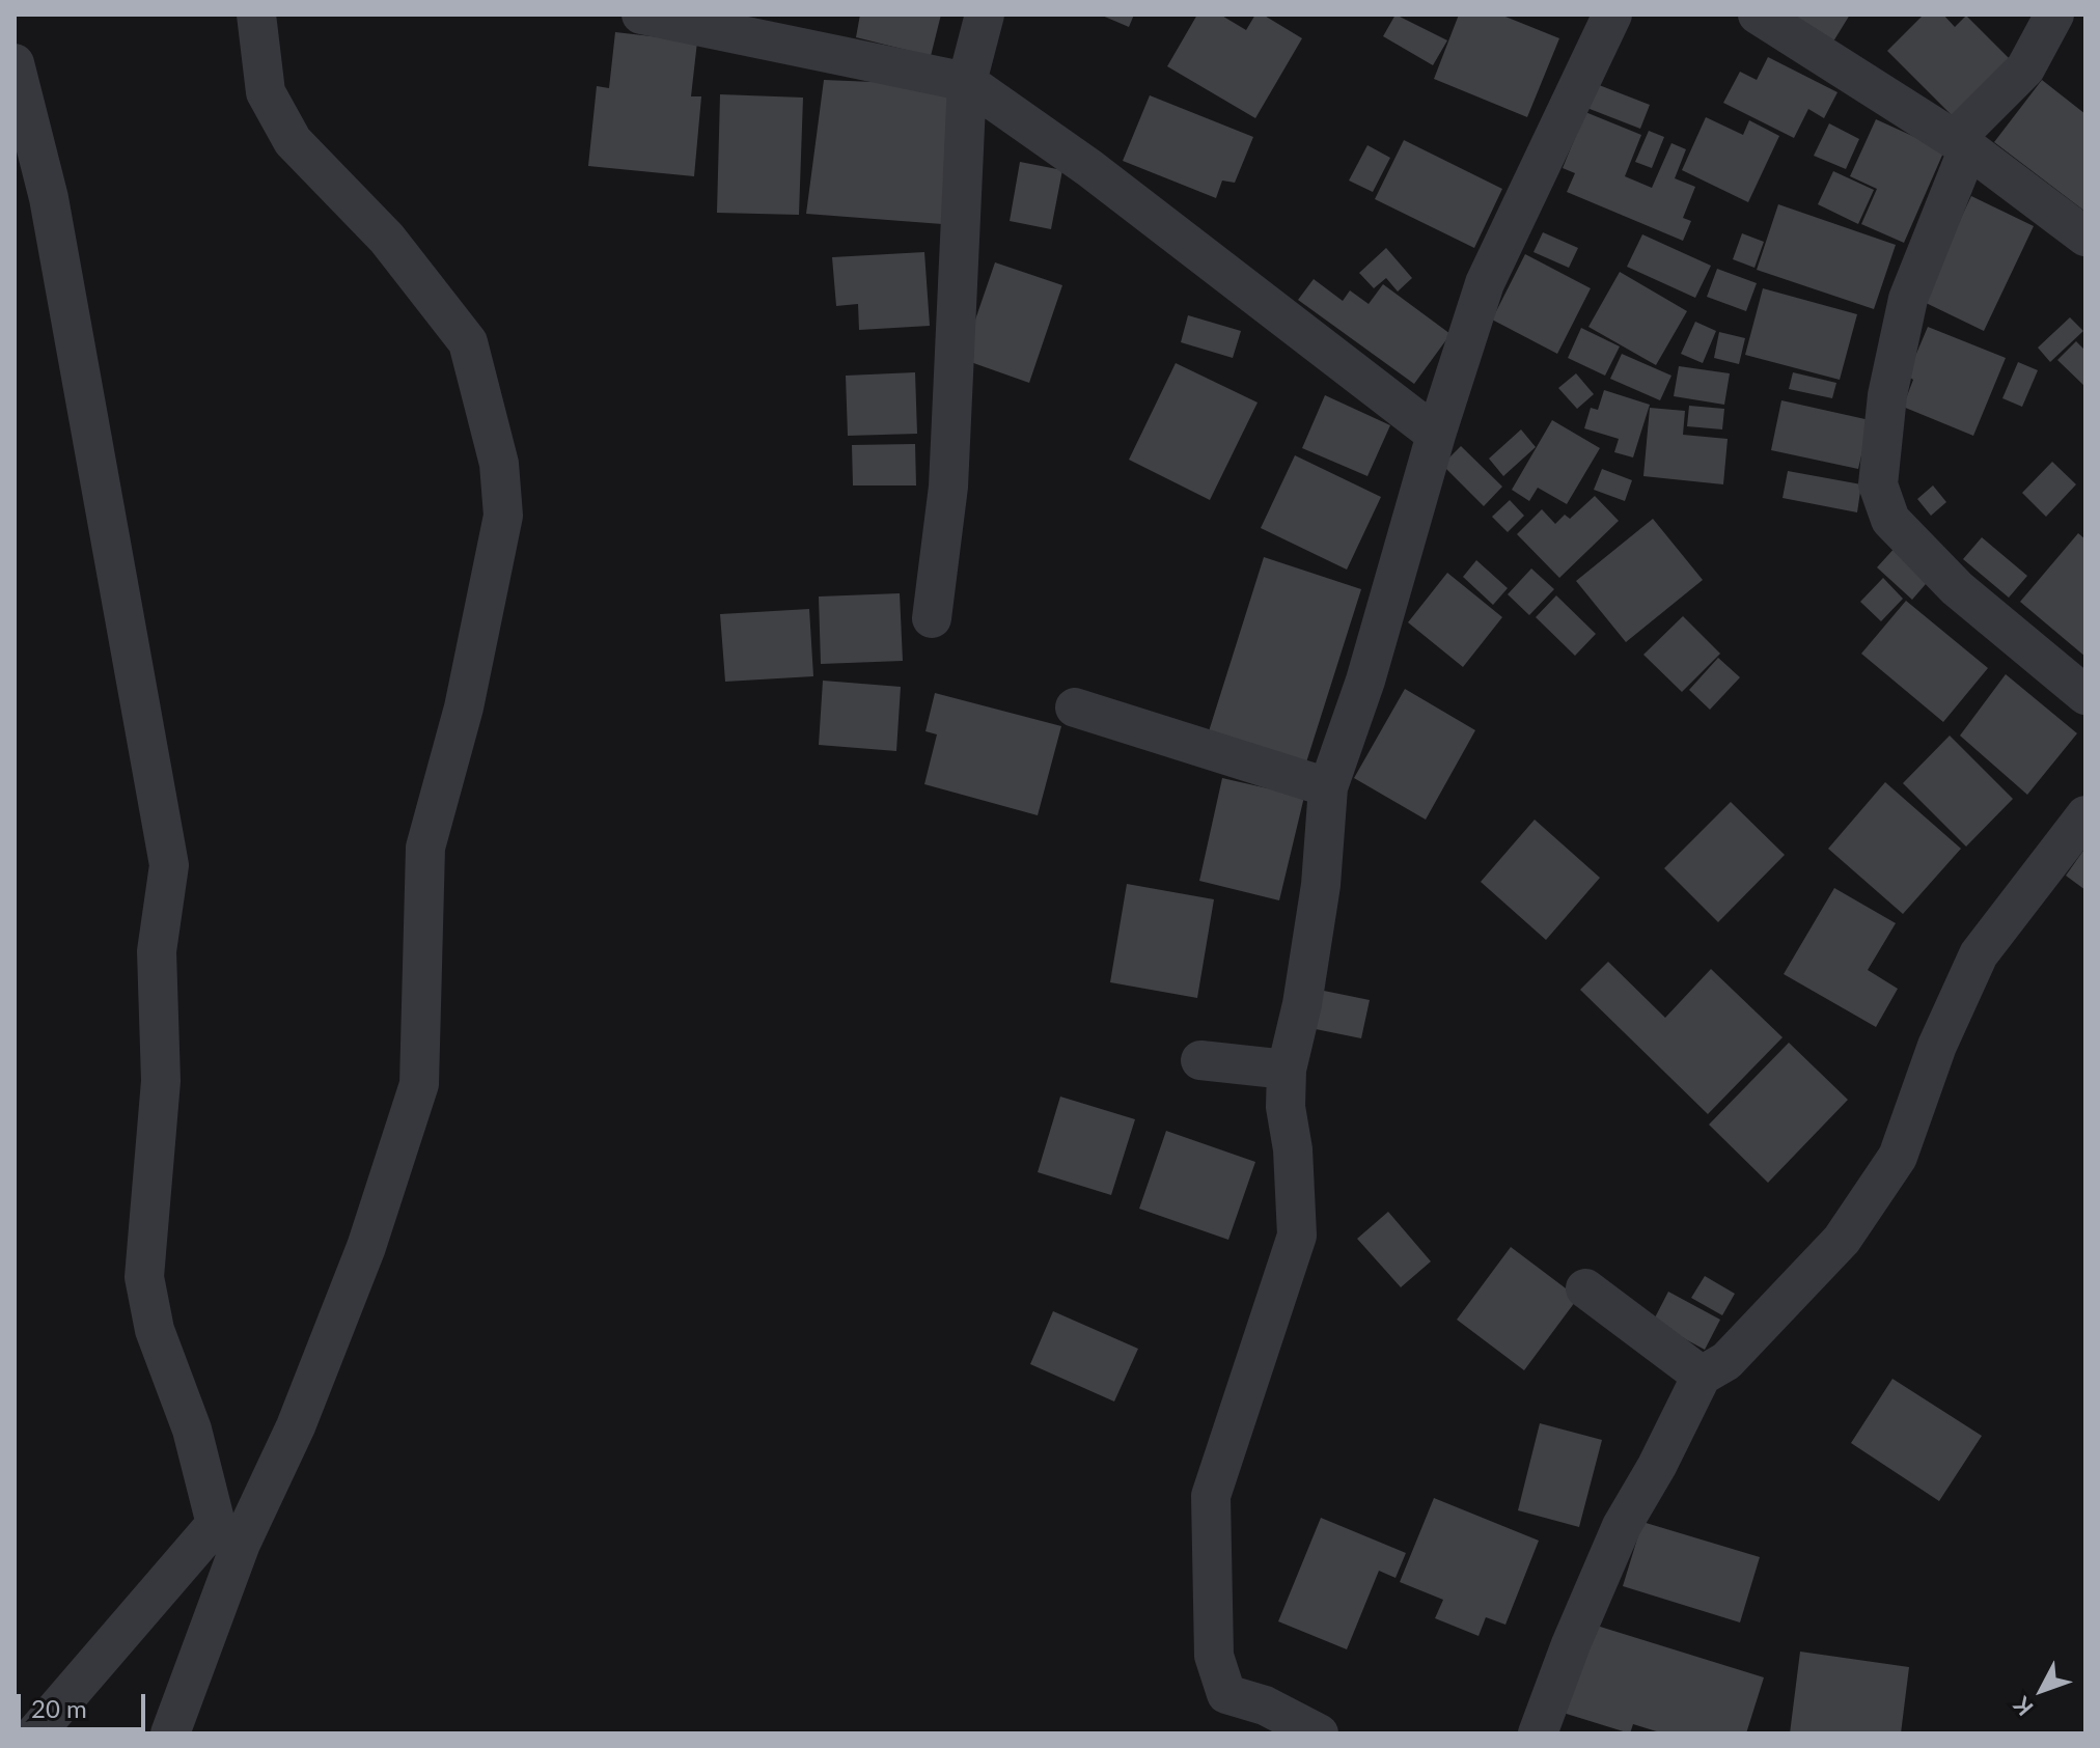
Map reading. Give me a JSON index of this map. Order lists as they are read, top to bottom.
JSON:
{
  "scale_bar": "20 m",
  "north": "bottom left"
}
